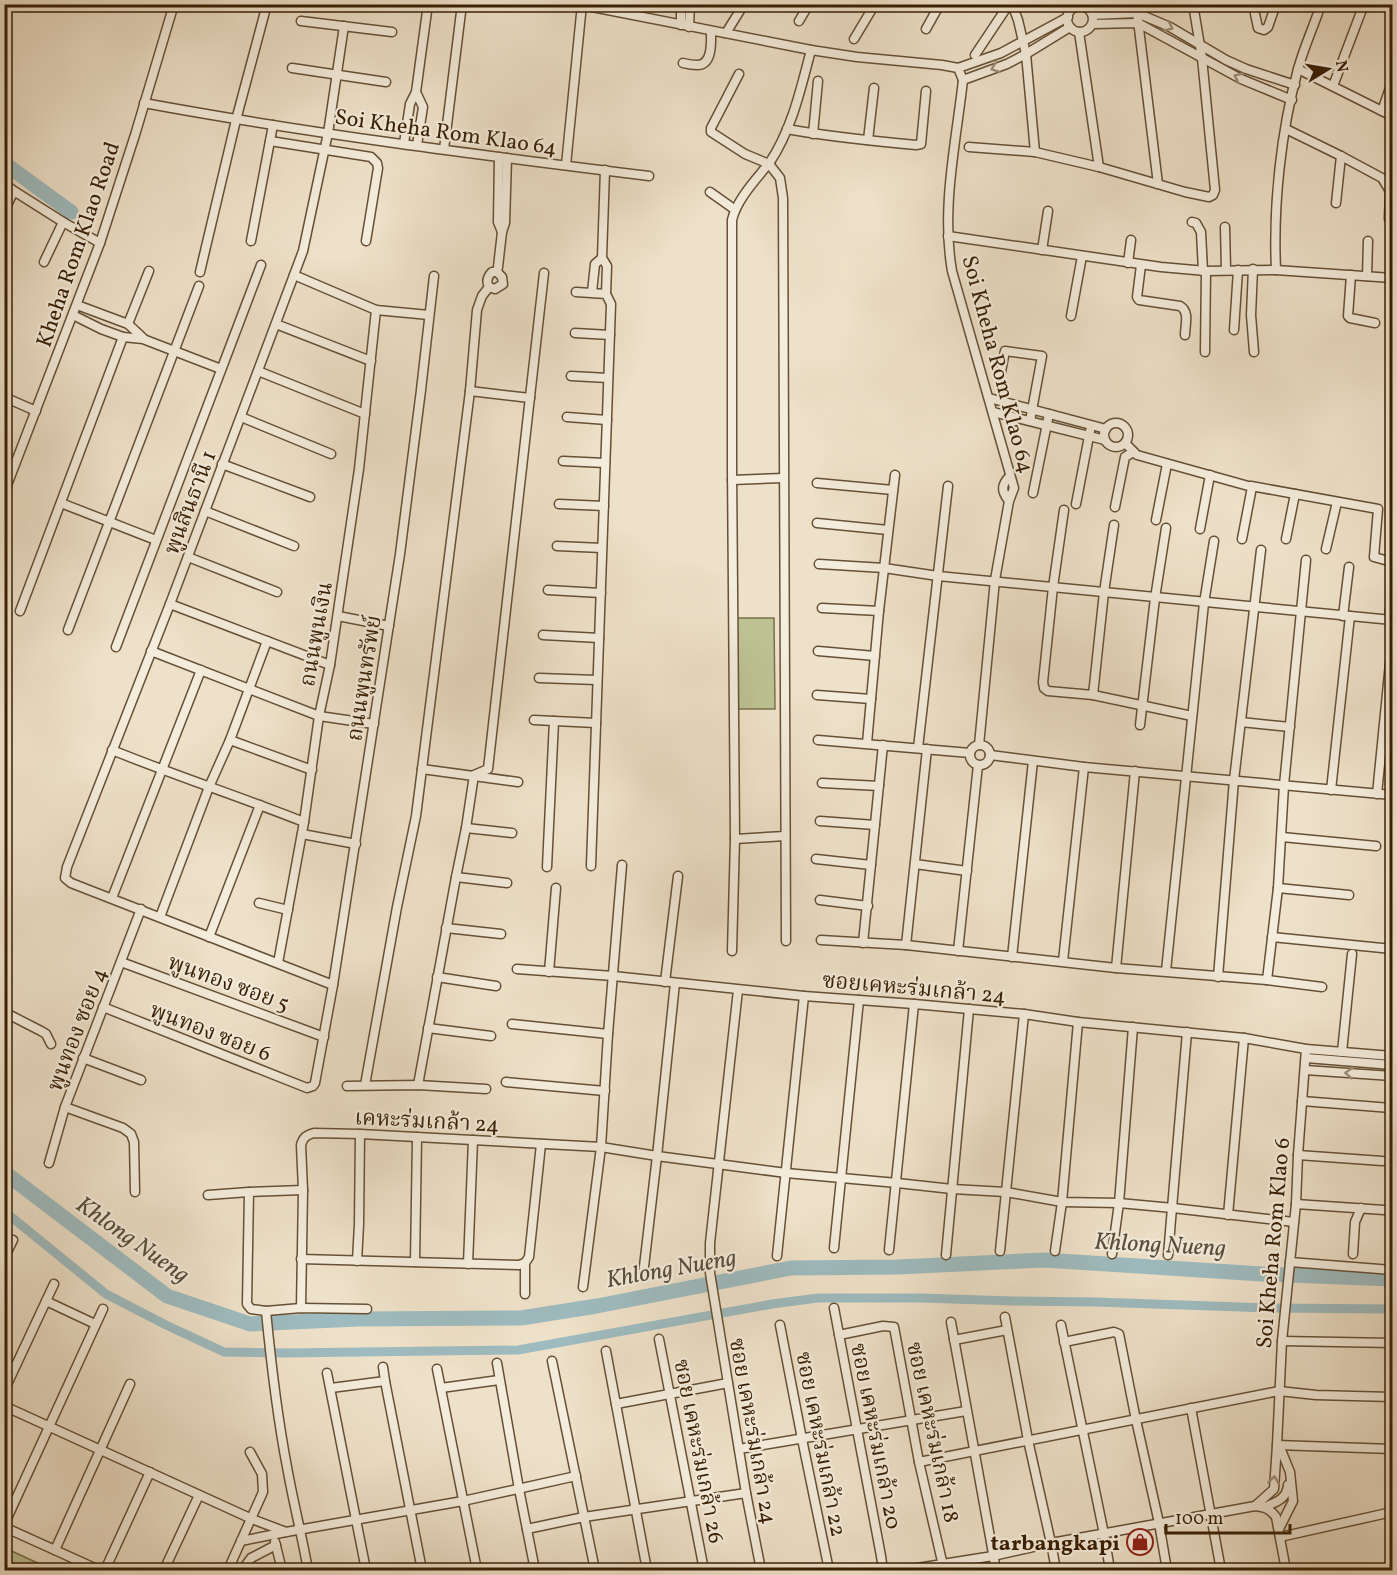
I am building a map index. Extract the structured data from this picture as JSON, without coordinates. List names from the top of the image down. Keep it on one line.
{"streets":{"street":["Soi Kheha Rom Klao 64","Kheha Rom Klao Road","พูนสินธานี 1","ถนนพูนเงิน","ถนนพูนทรัพย์","พูนทอง ซอย 5","ซอยเคหะร่มเกล้า 24","พูนทอง ซอย 4","พูนทอง ซอย 6","เคหะร่มเกล้า 24","Soi Kheha Rom Klao 6","ซอย เคหะร่มเกล้า 24","ซอย เคหะร่มเกล้า 18","ซอย เคหะร่มเกล้า 20","ซอย เคหะร่มเกล้า 22","ซอย เคหะร่มเกล้า 26"]},"crossings":[["Soi Kheha Rom Klao 64","Kheha Rom Klao Road"],["Soi Kheha Rom Klao 64","พูนสินธานี 1"],["ถนนพูนทรัพย์","พูนทอง ซอย 5"],["ถนนพูนทรัพย์","พูนทอง ซอย 6"],["พูนทอง ซอย 5","พูนทอง ซอย 4"],["ซอยเคหะร่มเกล้า 24","Soi Kheha Rom Klao 6"],["ซอยเคหะร่มเกล้า 24","ซอย เคหะร่มเกล้า 24"],["พูนทอง ซอย 4","พูนทอง ซอย 6"],["เคหะร่มเกล้า 24","Soi Kheha Rom Klao 6"],["เคหะร่มเกล้า 24","ซอย เคหะร่มเกล้า 24"],["ซอย เคหะร่มเกล้า 18","ซอย เคหะร่มเกล้า 20"]],"water":["Khlong Nueng"],"places":{"shop":["tarbangkapi"]},"scale_bar":"100 m","north":"right"}
